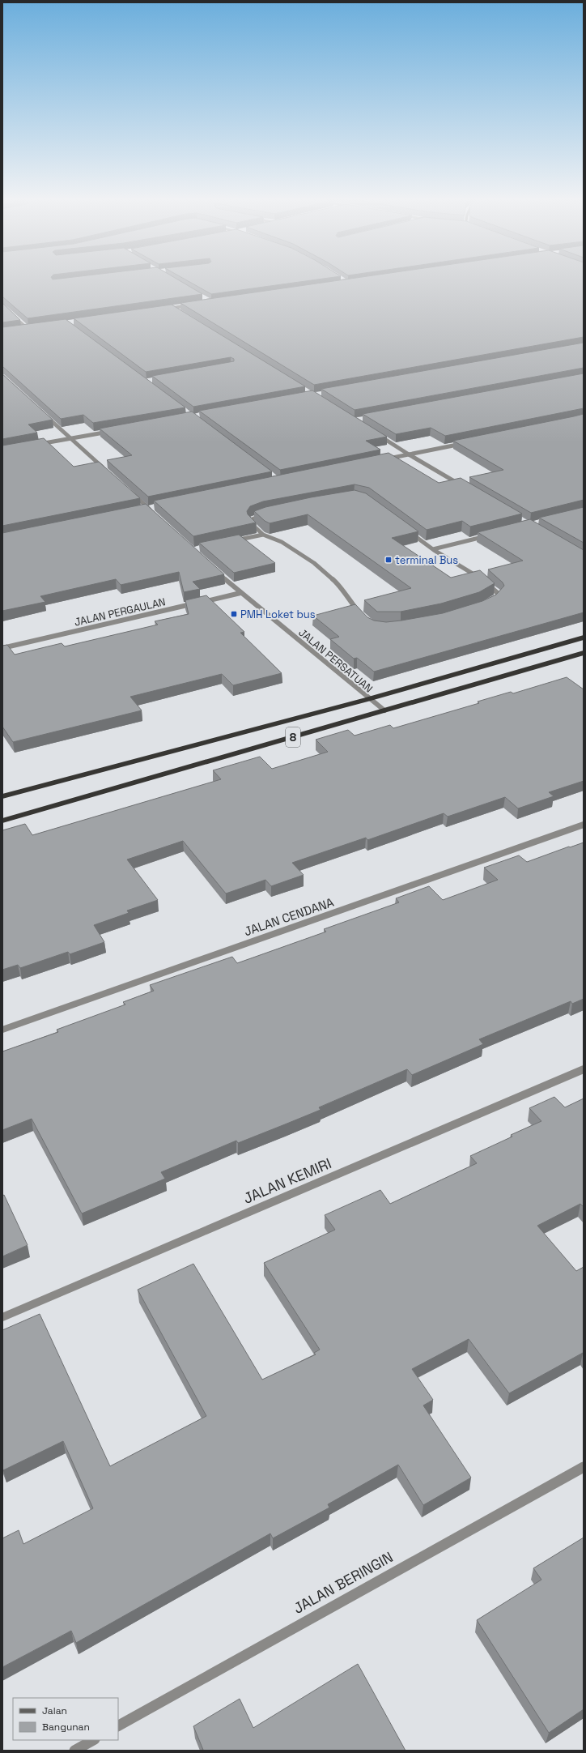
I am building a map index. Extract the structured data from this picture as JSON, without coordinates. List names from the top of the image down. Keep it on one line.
{"streets":{"highway":["8"],"street":["JALAN PERGAULAN","JALAN PERSATUAN","JALAN CENDANA","JALAN KEMIRI","JALAN BERINGIN"]},"crossings":[["JALAN PERGAULAN","JALAN PERSATUAN"],["JALAN PERSATUAN","8"]],"places":{"transit":["terminal Bus","PMH Loket bus"]},"legend":["Jalan","Bangunan"]}
